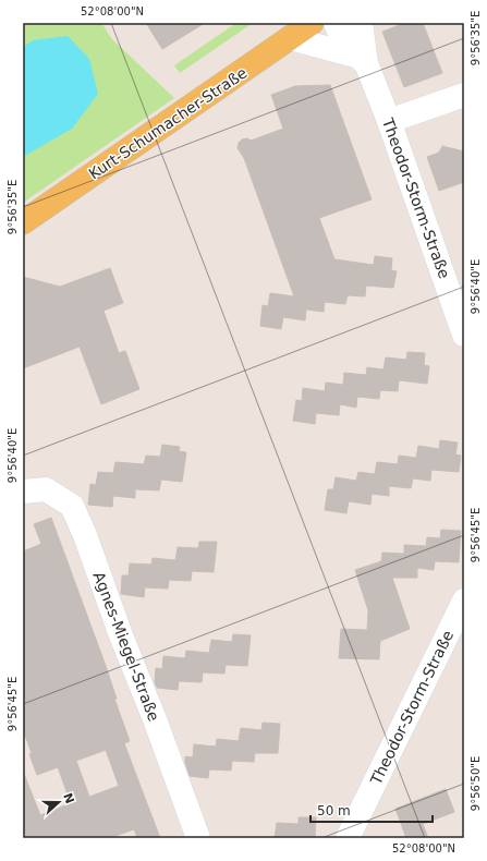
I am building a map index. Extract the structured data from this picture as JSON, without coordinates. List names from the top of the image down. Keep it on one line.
{"streets":{"main road":["Kurt-Schumacher-Straße"],"street":["Theodor-Storm-Straße","Agnes-Miegel-Straße"]},"scale_bar":"50 m","north":"right","coordinates":["52°08'00\"N","9°56'35\"E","9°56'40\"E","9°56'45\"E","9°56'50\"E"]}
